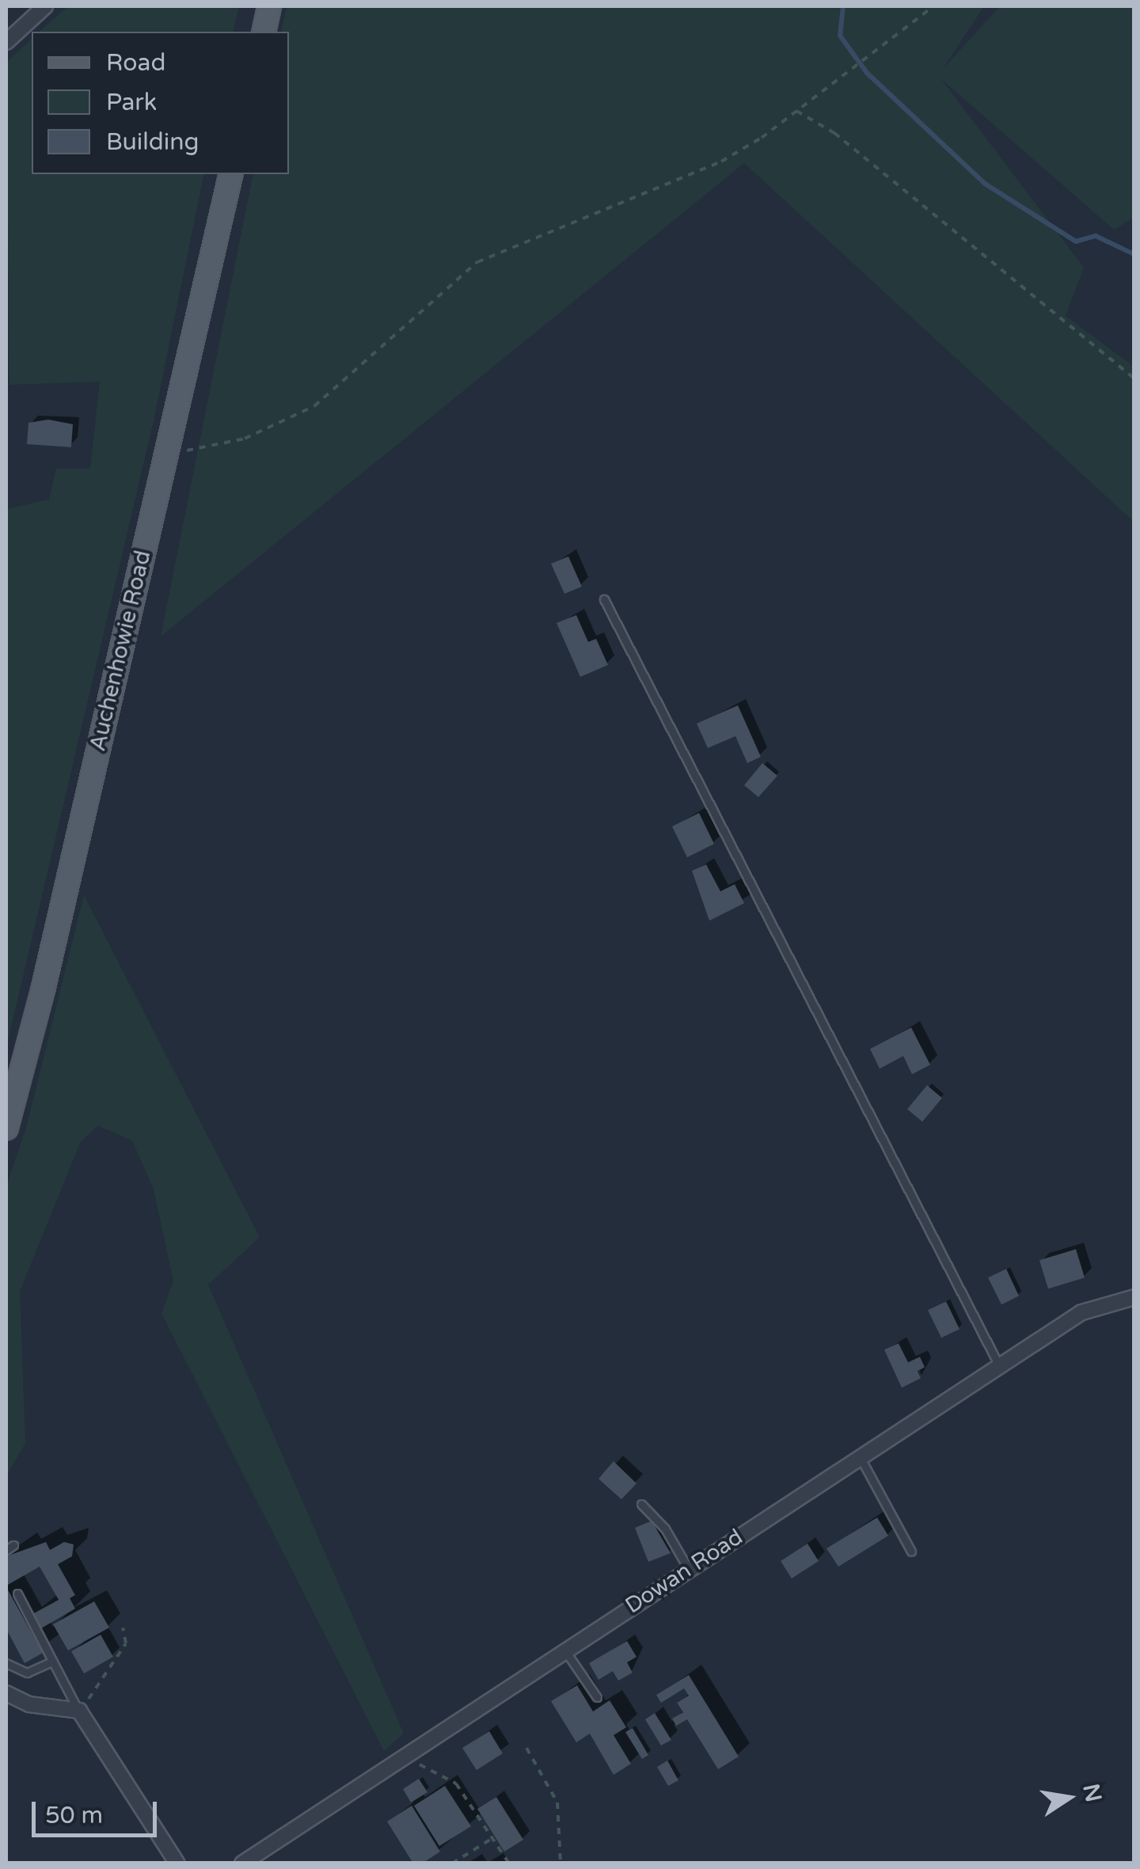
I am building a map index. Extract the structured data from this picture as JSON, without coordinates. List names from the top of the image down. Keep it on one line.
{"streets":{"main road":["Auchenhowie Road"],"street":["Dowan Road"]},"legend":["Road","Park","Building"],"scale_bar":"50 m","north":"right"}
